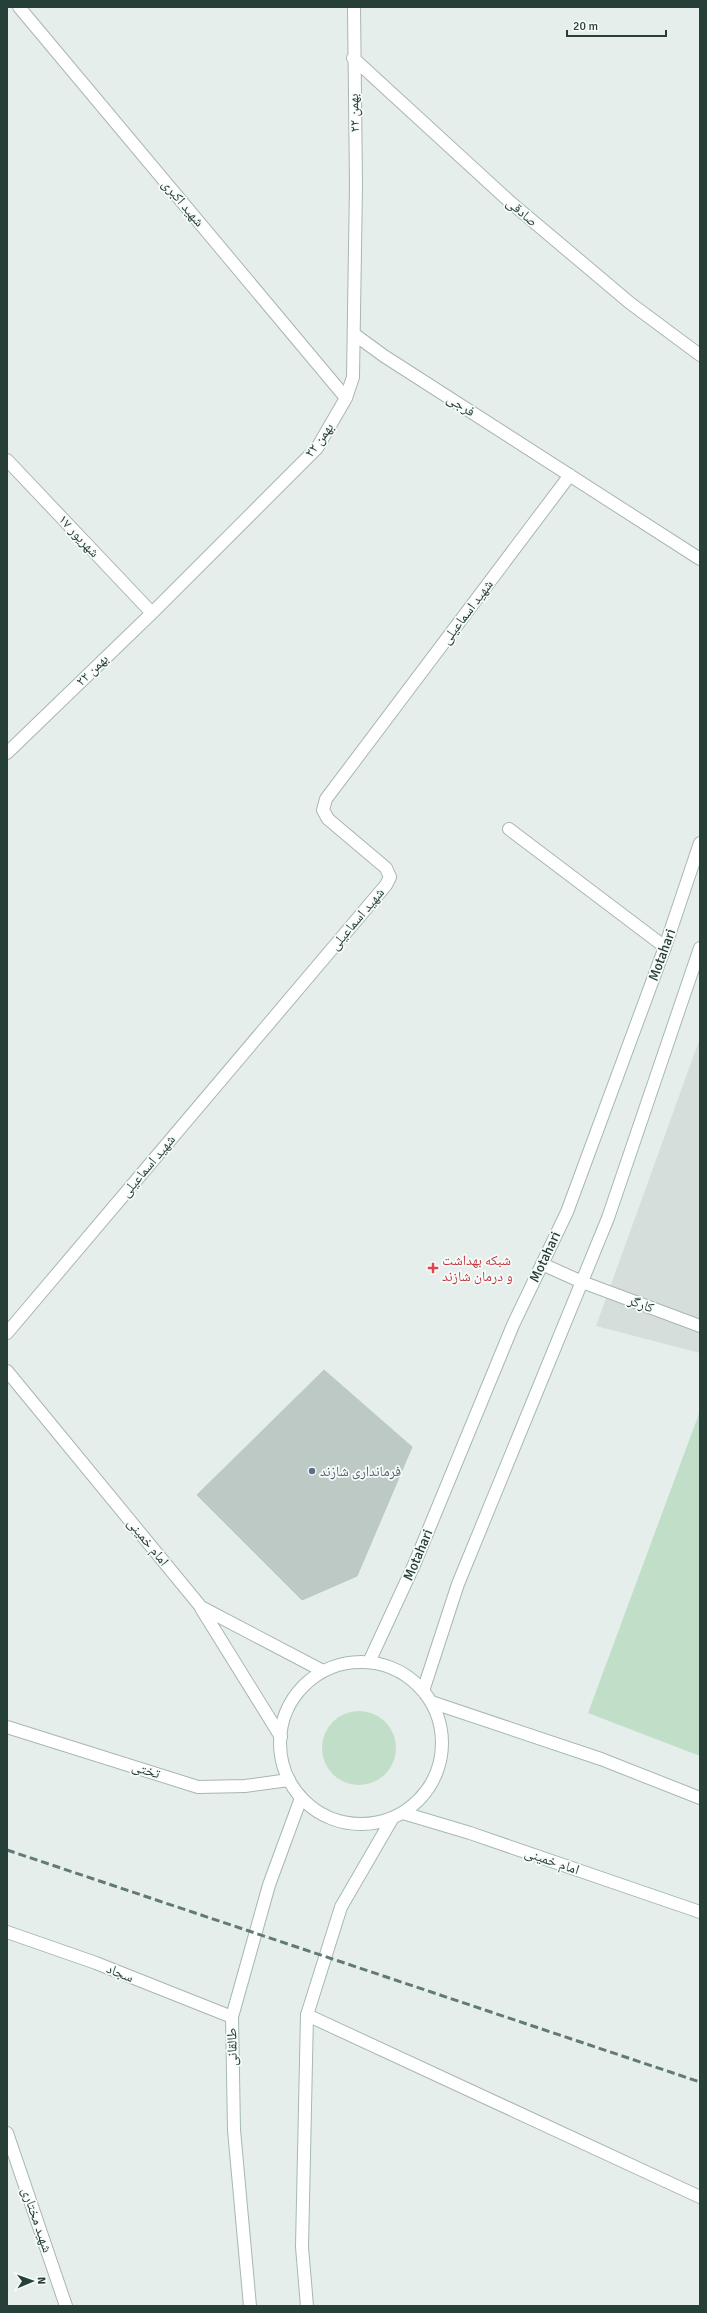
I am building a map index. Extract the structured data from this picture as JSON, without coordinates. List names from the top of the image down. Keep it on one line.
{"streets":{"street":["۲۲ بهمن","شهید اکبری","صادقی","فرجی","۱۷ شهریور","شهید اسماعیلی","Motahari","کارگر","امام خمینی","تختی","سجاد","طالقانی","شهید مختاری"]},"crossings":[["۲۲ بهمن","شهید اکبری"],["۲۲ بهمن","صادقی"],["۲۲ بهمن","فرجی"],["۲۲ بهمن","۱۷ شهریور"],["فرجی","شهید اسماعیلی"],["Motahari","کارگر"],["سجاد","طالقانی"]],"places":{"health":["شبکه بهداشت و درمان شازند"],"other":["فرمانداری شازند"]},"scale_bar":"20 m","north":"right"}
